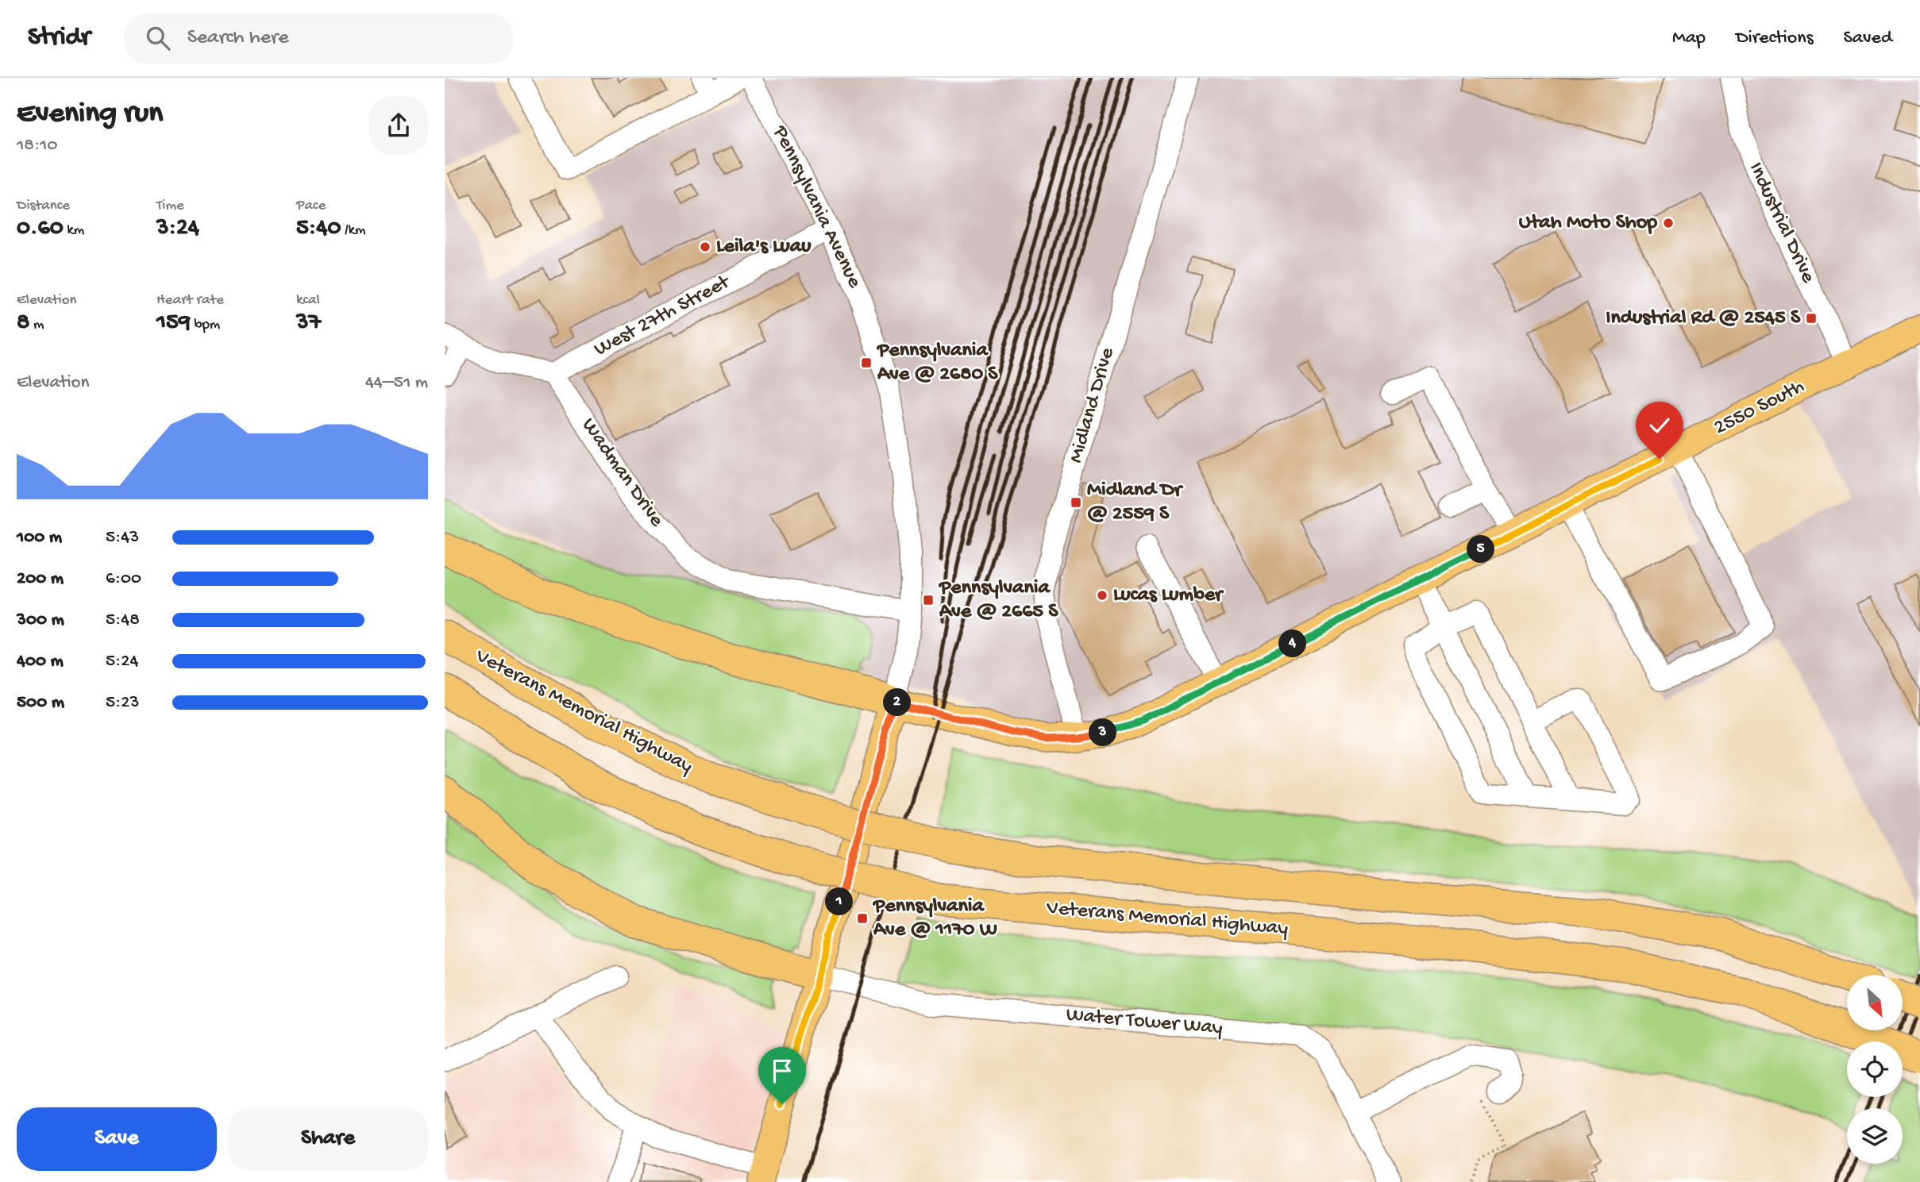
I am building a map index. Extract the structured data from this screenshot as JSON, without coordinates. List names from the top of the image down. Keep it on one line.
{"streets":{"highway":["Veterans Memorial Highway"],"main road":["2550 South"],"street":["Pennsylvania Avenue","Industrial Drive","West 27th Street","Midland Drive","Wadman Drive","Water Tower Way"]},"crossings":[["Pennsylvania Avenue","West 27th Street"],["Pennsylvania Avenue","2550 South"],["Pennsylvania Avenue","Wadman Drive"],["Industrial Drive","2550 South"],["West 27th Street","Wadman Drive"],["Midland Drive","2550 South"]],"places":{"other":["Utah Moto Shop","Leila's Luau","Lucas Lumber"],"transit":["Industrial Rd @ 2545 S","Pennsylvania Ave @ 2680 S","Midland Dr @ 2559 S","Pennsylvania Ave @ 2665 S","Pennsylvania Ave @ 1170 W"]},"north":"bottom right","page":{"header":"Stridr","search":"Search here","nav":["Map","Directions","Saved"],"heading":["Evening run","18:10"],"stats":[["Distance","0.60 km"],["Time","3:24"],["Pace","5:40 /km"],["Elevation","8 m"],["Heart rate","159 bpm"],["kcal","37"]],"chart":["Elevation","44–51 m"],"list":[{"name":"100 m","note":"5:43"},{"name":"200 m","note":"6:00"},{"name":"300 m","note":"5:48"},{"name":"400 m","note":"5:24"},{"name":"500 m","note":"5:23"}],"pins":["5","4","2","3","1"],"buttons":["Save","Share"]}}
